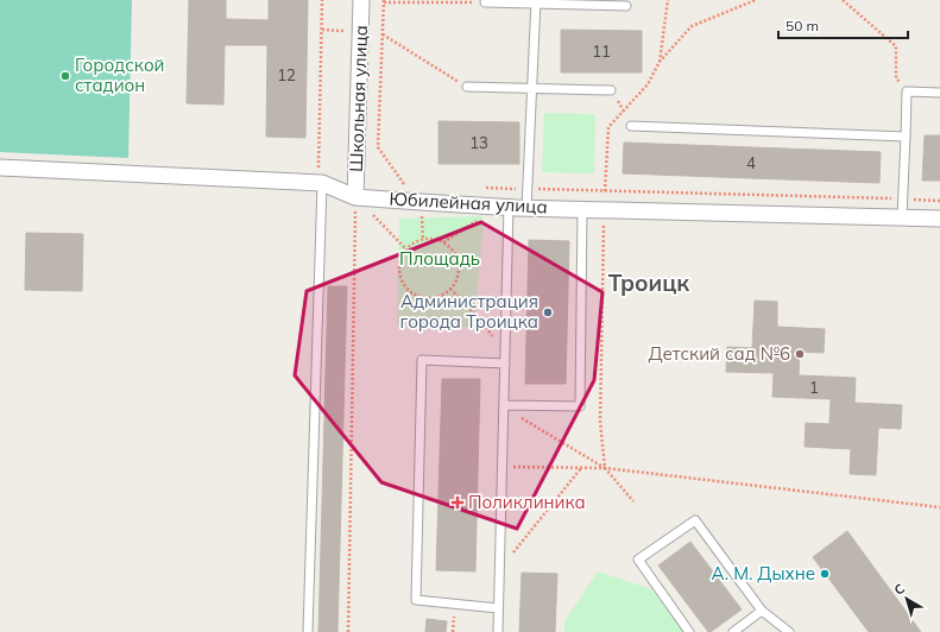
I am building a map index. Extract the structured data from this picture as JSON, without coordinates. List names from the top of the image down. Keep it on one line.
{"streets":{"street":["Школьная улица","Юбилейная улица"]},"crossings":[["Школьная улица","Юбилейная улица"]],"districts":["Троицк"],"parks":["Площадь"],"places":{"other":["Городской стадион","Администрация города Троицка","Детский сад №6","А. М. Дыхне"],"health":["Поликлиника"]},"house_numbers":["11","12","13","4","1"],"scale_bar":"50 m","north":"top left"}
